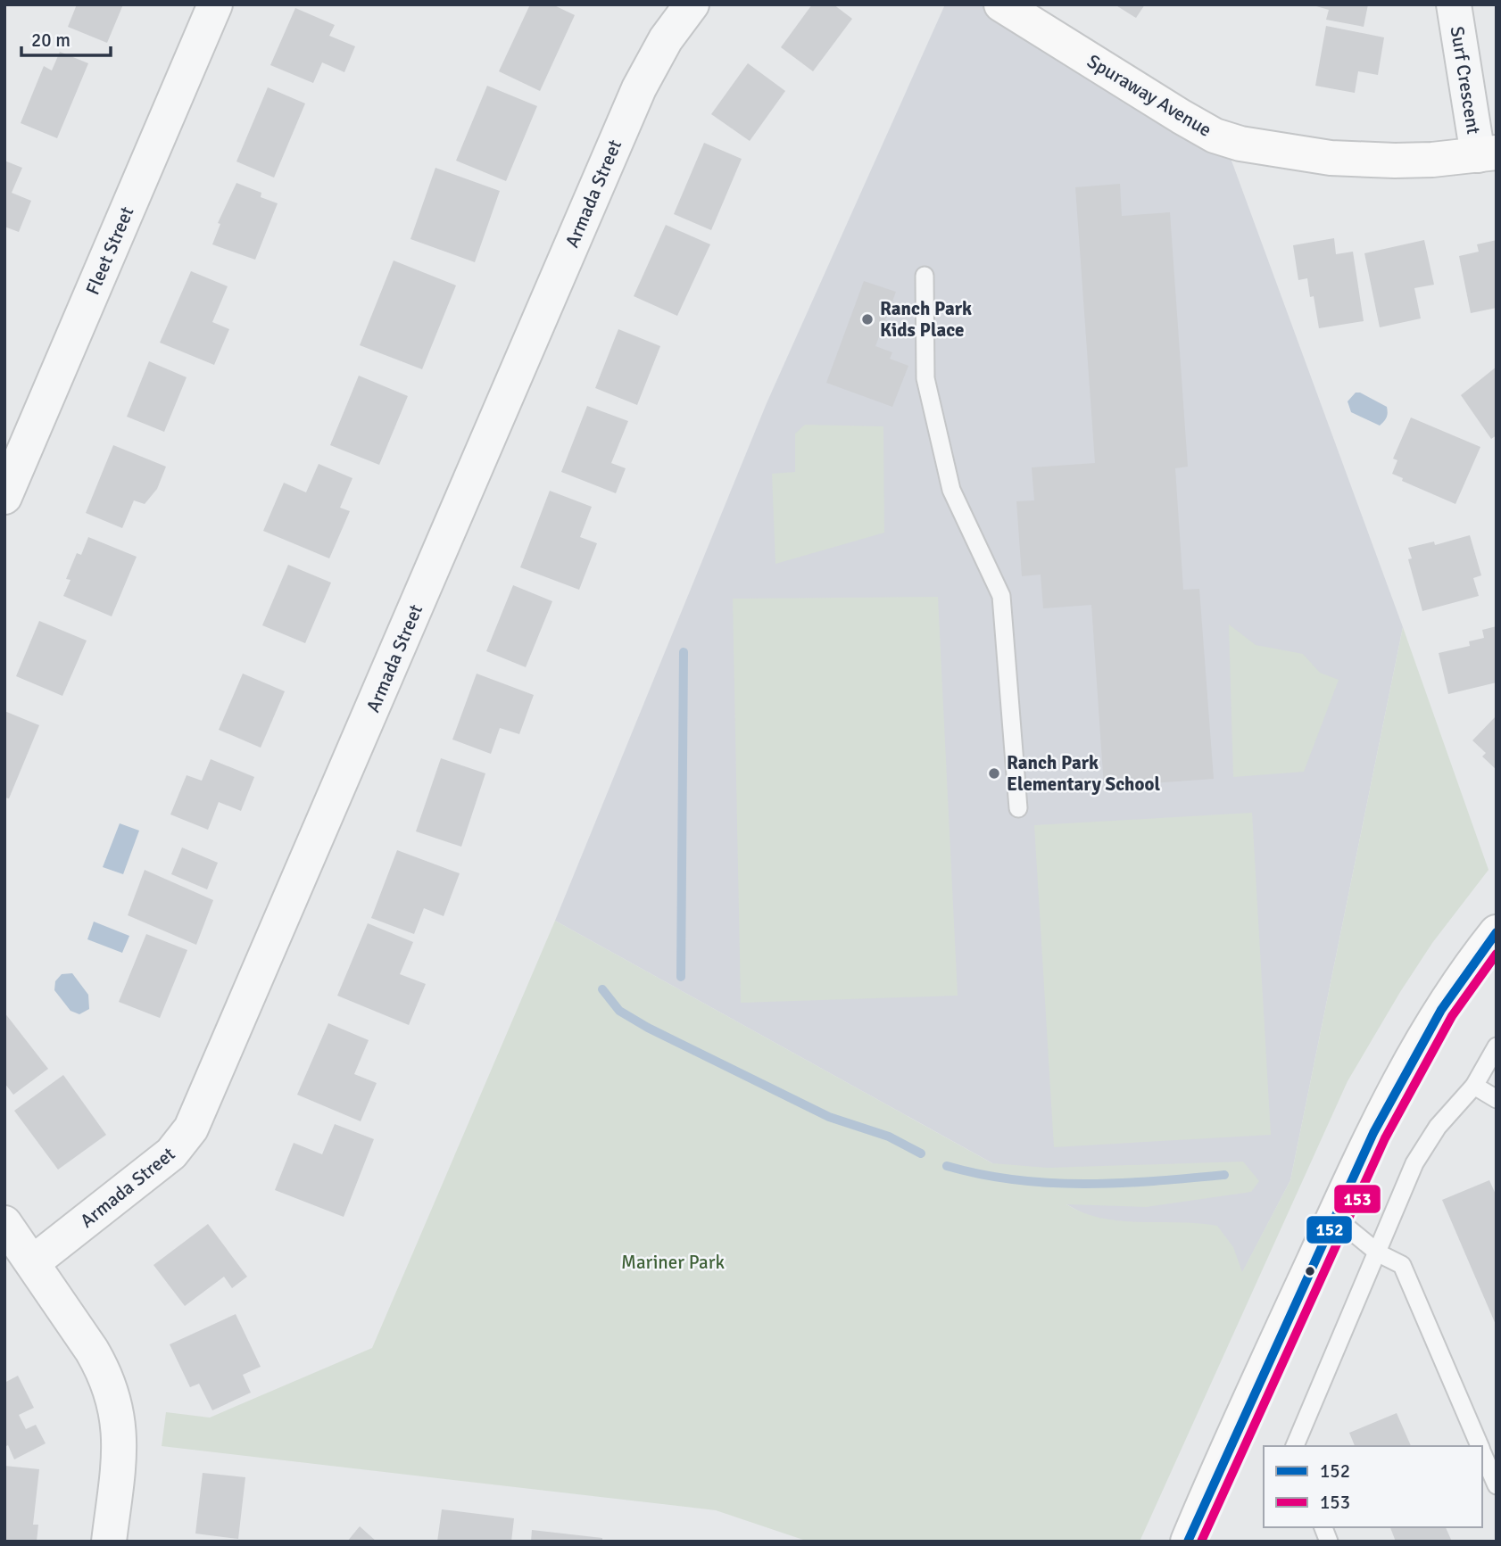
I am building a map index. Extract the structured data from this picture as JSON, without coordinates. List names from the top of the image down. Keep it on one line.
{"streets":{"main road":["Spuraway Avenue"],"street":["Surf Crescent","Armada Street","Fleet Street"]},"crossings":[["Surf Crescent","Spuraway Avenue"]],"parks":["Mariner Park"],"places":["Ranch Park Kids Place","Ranch Park Elementary School"],"lines":["transit line 152","transit line 153"],"legend":["152","153"],"scale_bar":"20 m"}
